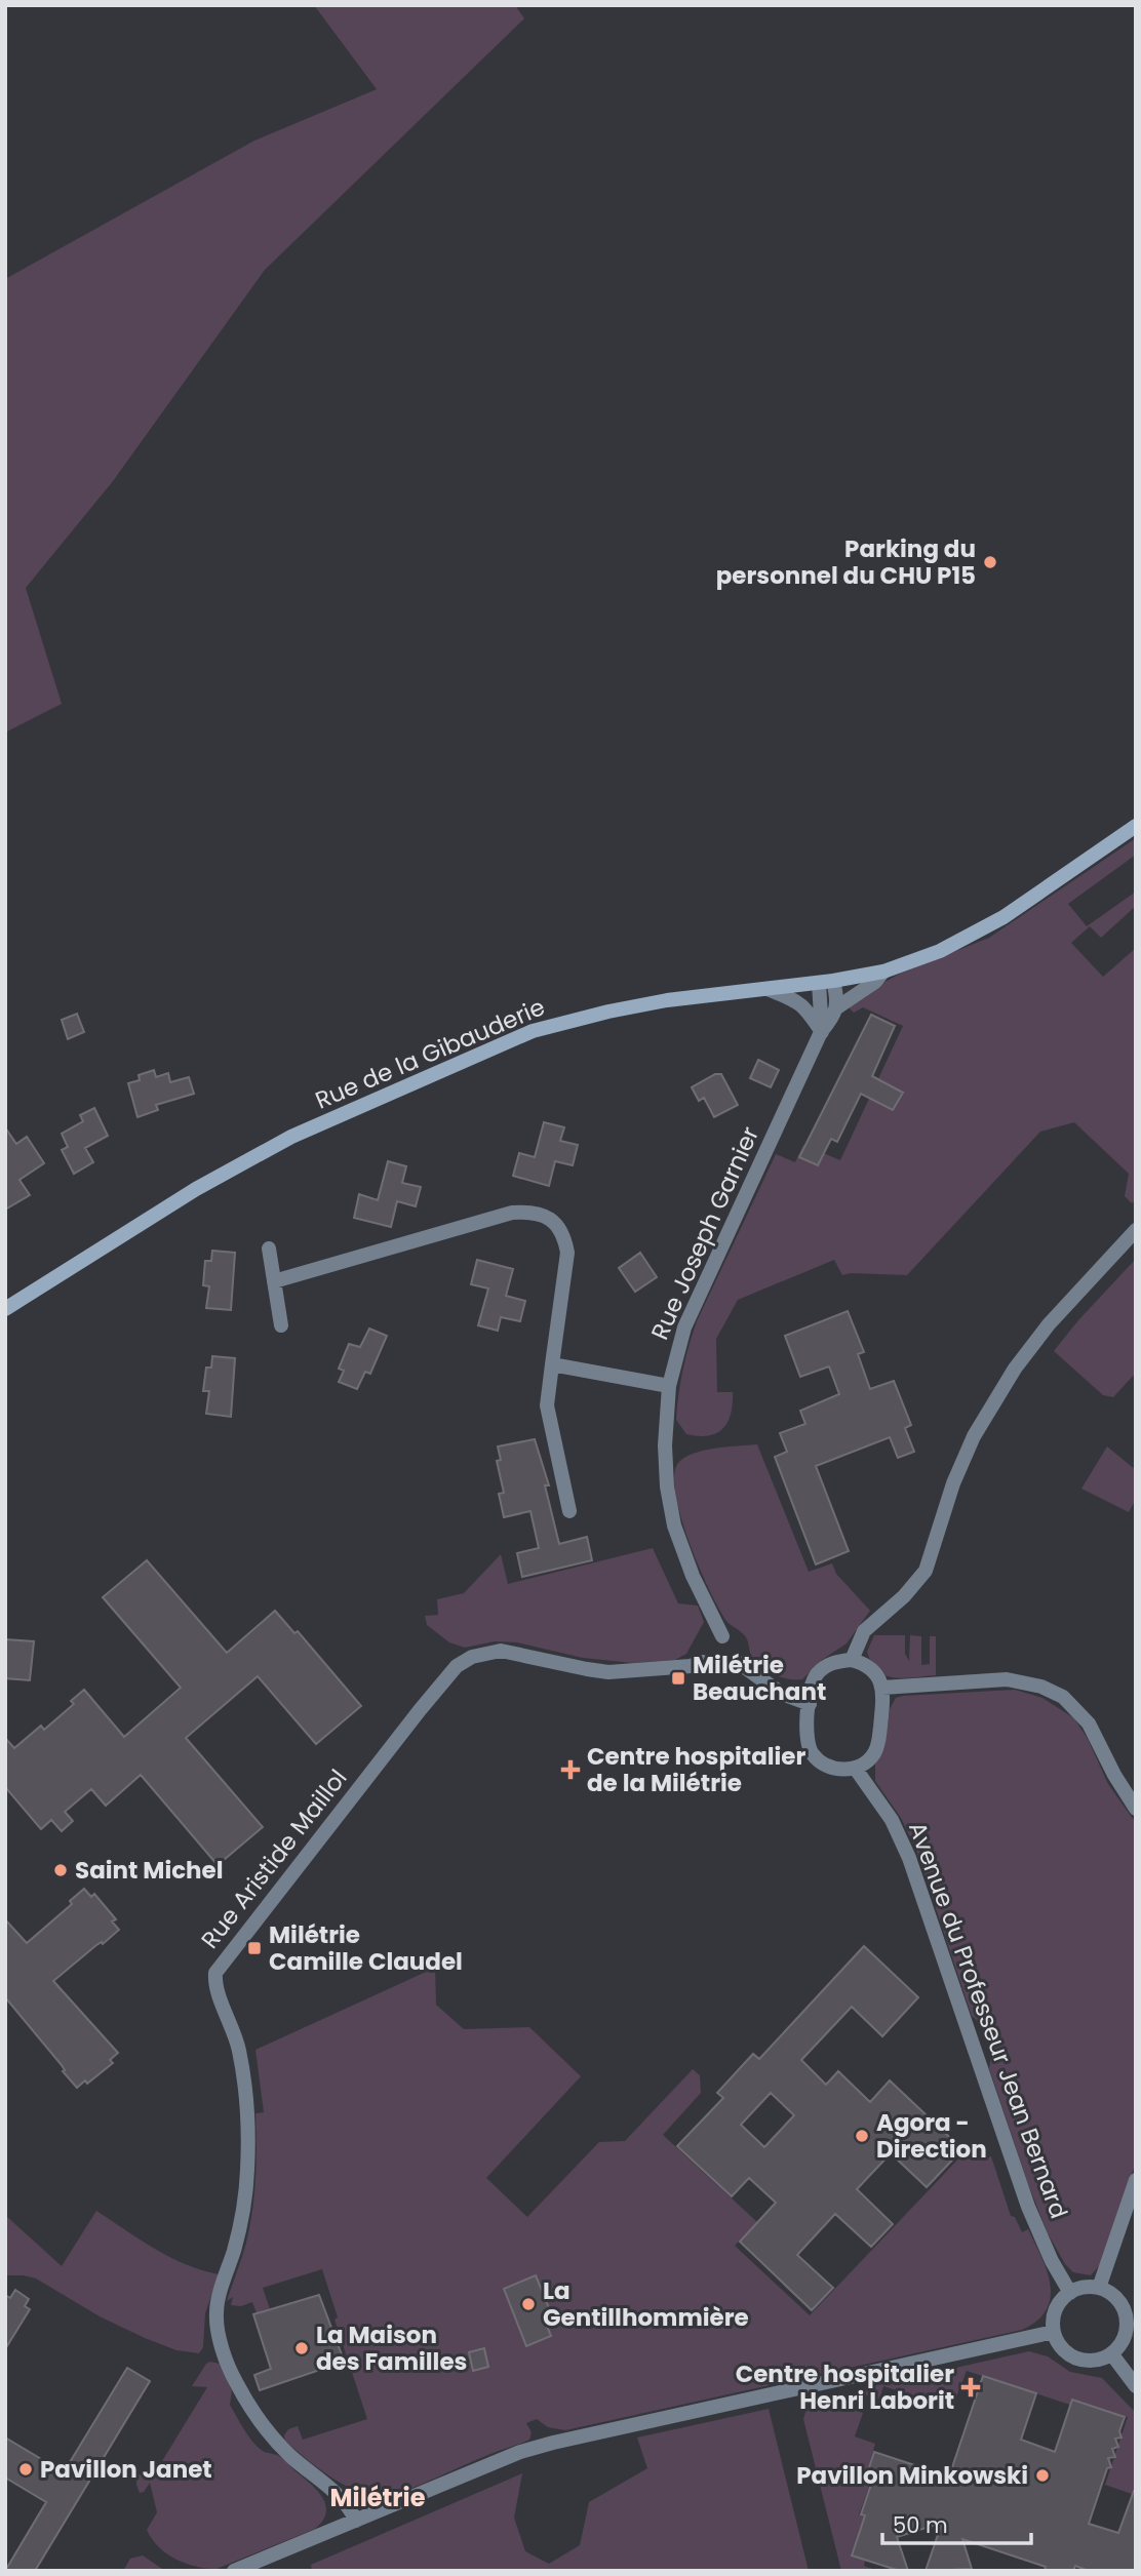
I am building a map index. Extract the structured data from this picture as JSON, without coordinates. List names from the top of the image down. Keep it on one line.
{"streets":{"street":["Rue de la Gibauderie","Rue Joseph Garnier","Rue Aristide Maillol","Avenue du Professeur Jean Bernard"]},"districts":["Milétrie"],"places":{"other":["Parking du personnel du CHU P15","Saint Michel","Agora - Direction","La Gentillhommière","La Maison des Familles","Pavillon Janet","Pavillon Minkowski"],"transit":["Milétrie Beauchant","Milétrie Camille Claudel"],"health":["Centre hospitalier de la Milétrie","Centre hospitalier Henri Laborit"]},"scale_bar":"50 m"}
